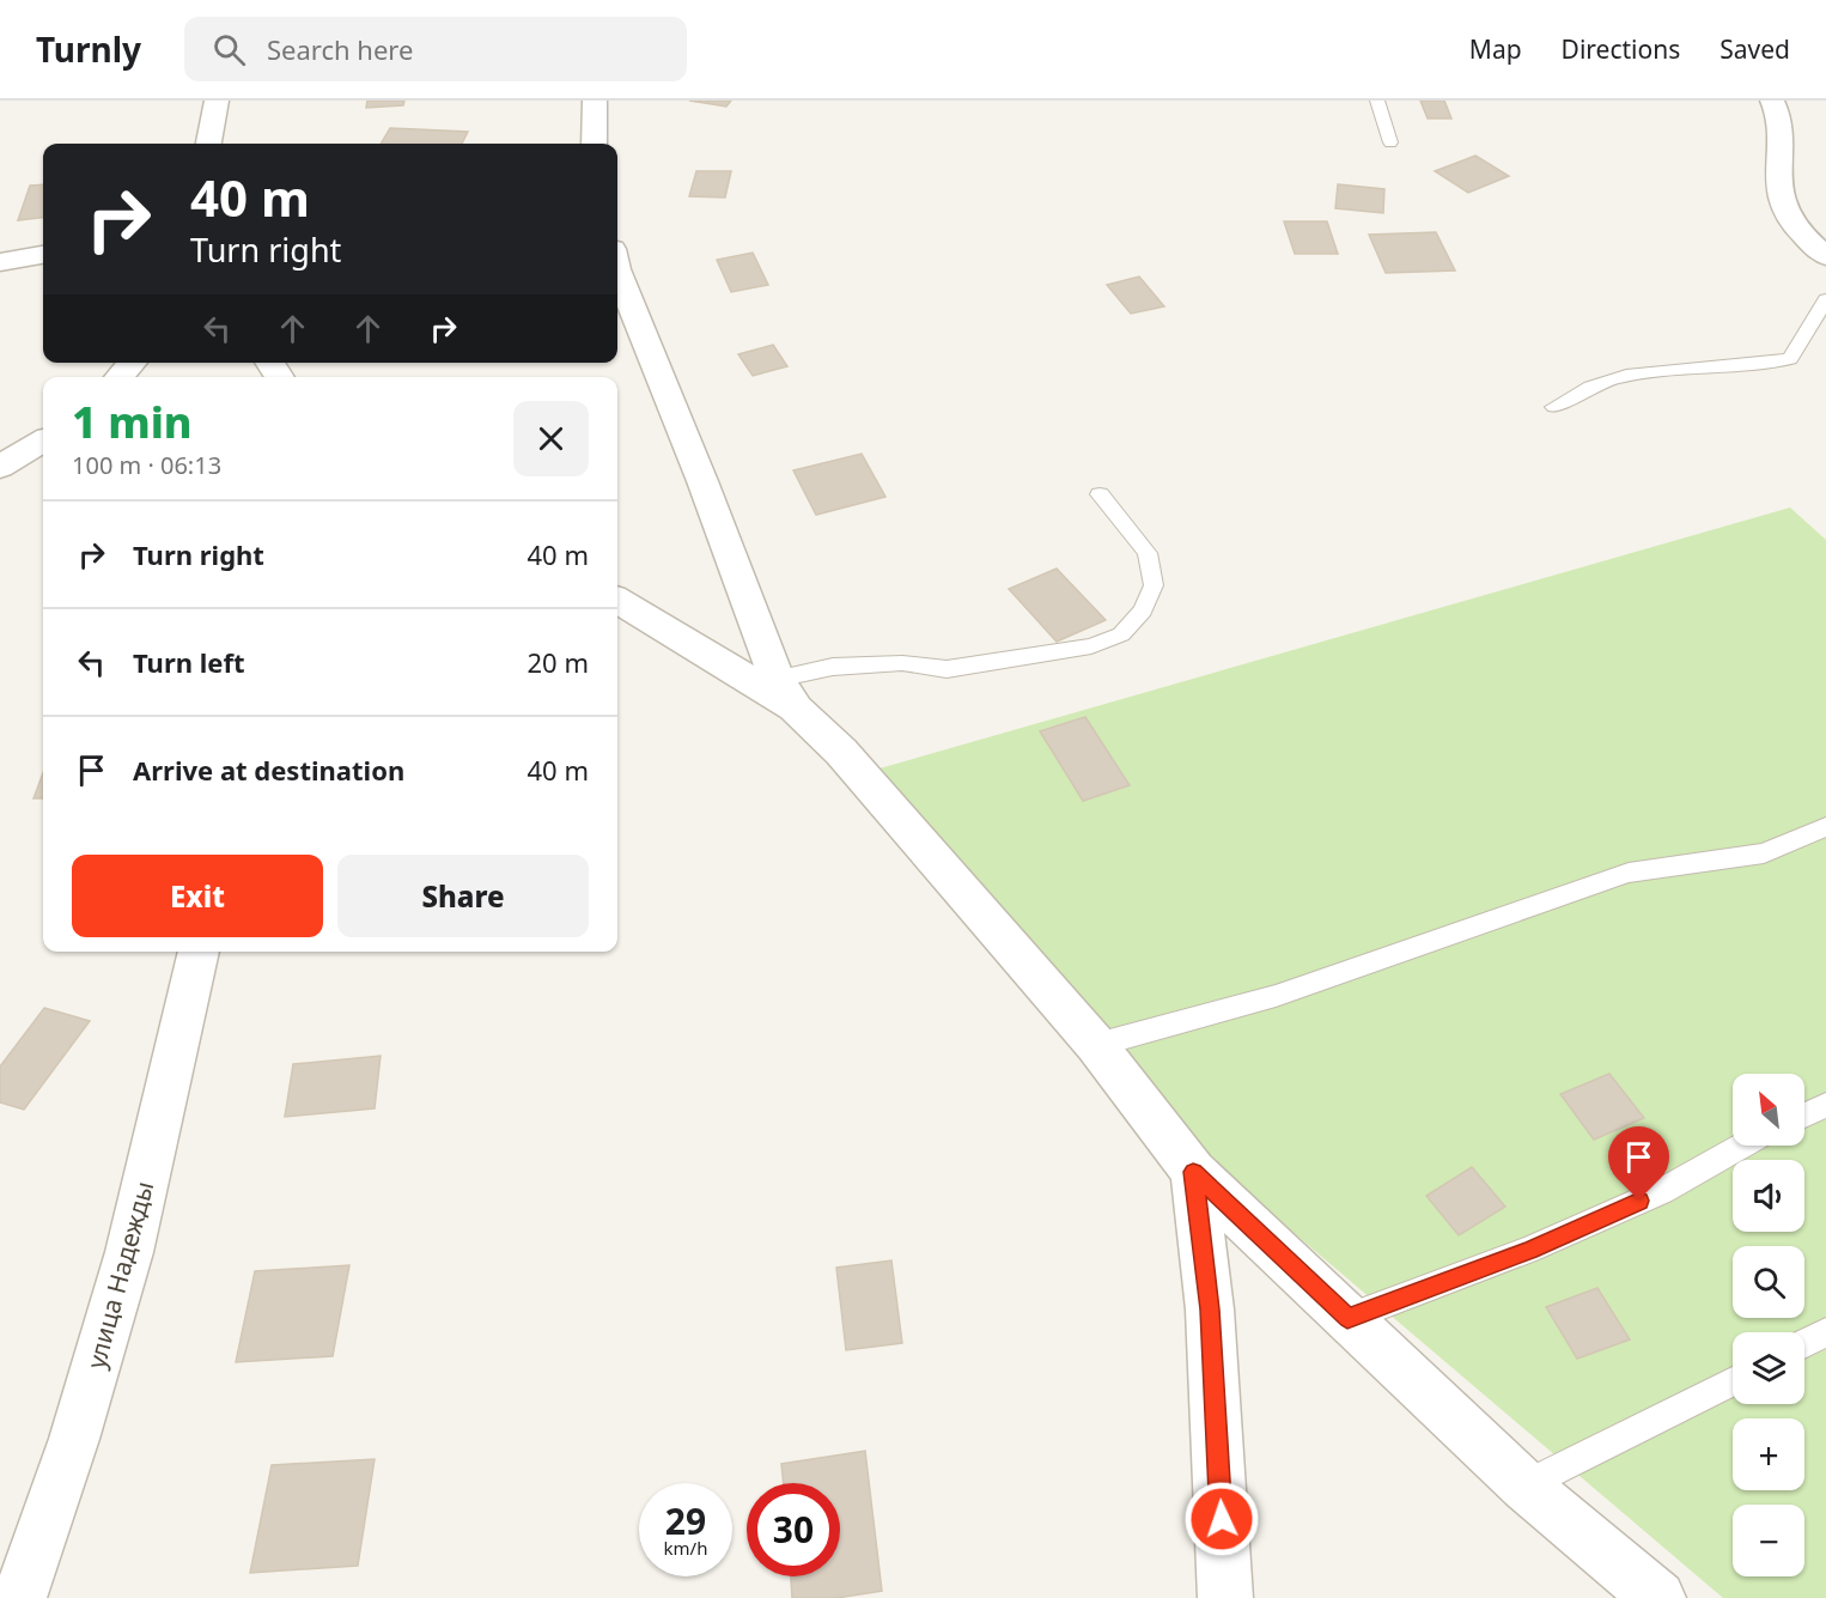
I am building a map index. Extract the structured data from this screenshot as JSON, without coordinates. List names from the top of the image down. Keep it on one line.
{"streets":{"street":["улица Надежды"]},"north":"top left","page":{"header":"Turnly","search":"Search here","nav":["Map","Directions","Saved"],"turn":["40 m","Turn right"],"heading":["1 min","100 m · 06:13"],"list":[{"name":"Turn right","value":"40 m"},{"name":"Turn left","value":"20 m"},{"name":"Arrive at destination","value":"40 m"}],"buttons":["Exit","Share"],"map_buttons":["+","−"],"speed":"29 km/h","limit":"30"}}
